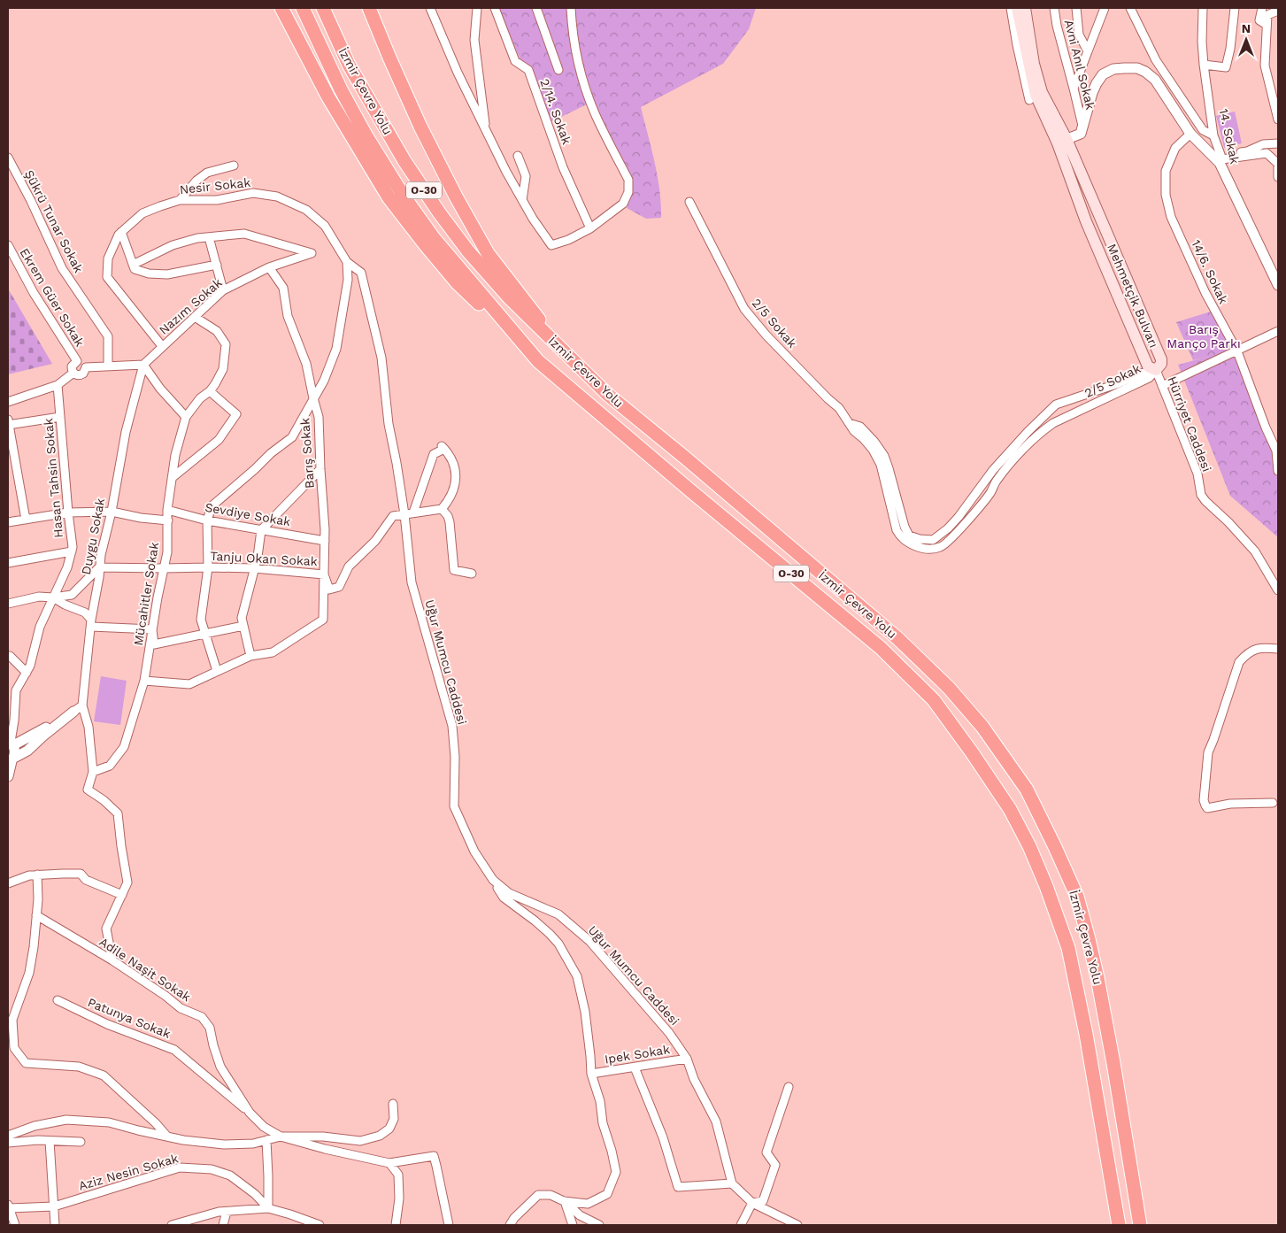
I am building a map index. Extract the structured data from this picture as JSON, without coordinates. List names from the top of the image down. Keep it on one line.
{"streets":{"highway":["İzmir Çevre Yolu","O-30"],"main road":["Mehmetçik Bulvarı"],"street":["Avni Anıl Sokak","2/14. Sokak","14. Sokak","Nesir Sokak","Şükrü Tunar Sokak","14/6. Sokak","Ekrem Güer Sokak","Nazım Sokak","2/5 Sokak","Hürriyet Caddesi","Barış Sokak","Hasan Tahsin Sokak","Sevdiye Sokak","Duygu Sokak","Tanju Okan Sokak","Mücahitler Sokak","Uğur Mumcu Caddesi","Adile Naşit Sokak","Patunya Sokak","Ipek Sokak","Aziz Nesin Sokak"]},"crossings":[["Nesir Sokak","Nazım Sokak"],["Nesir Sokak","Uğur Mumcu Caddesi"],["Mehmetçik Bulvarı","2/5 Sokak"],["Mehmetçik Bulvarı","Hürriyet Caddesi"],["Nazım Sokak","Barış Sokak"],["Nazım Sokak","Duygu Sokak"],["2/5 Sokak","Hürriyet Caddesi"],["Barış Sokak","Sevdiye Sokak"],["Barış Sokak","Tanju Okan Sokak"],["Sevdiye Sokak","Mücahitler Sokak"],["Duygu Sokak","Tanju Okan Sokak"],["Tanju Okan Sokak","Mücahitler Sokak"],["Tanju Okan Sokak","Uğur Mumcu Caddesi"],["Uğur Mumcu Caddesi","Ipek Sokak"],["Adile Naşit Sokak","Patunya Sokak"]],"parks":["Barış Manço Parkı"],"north":"top"}
